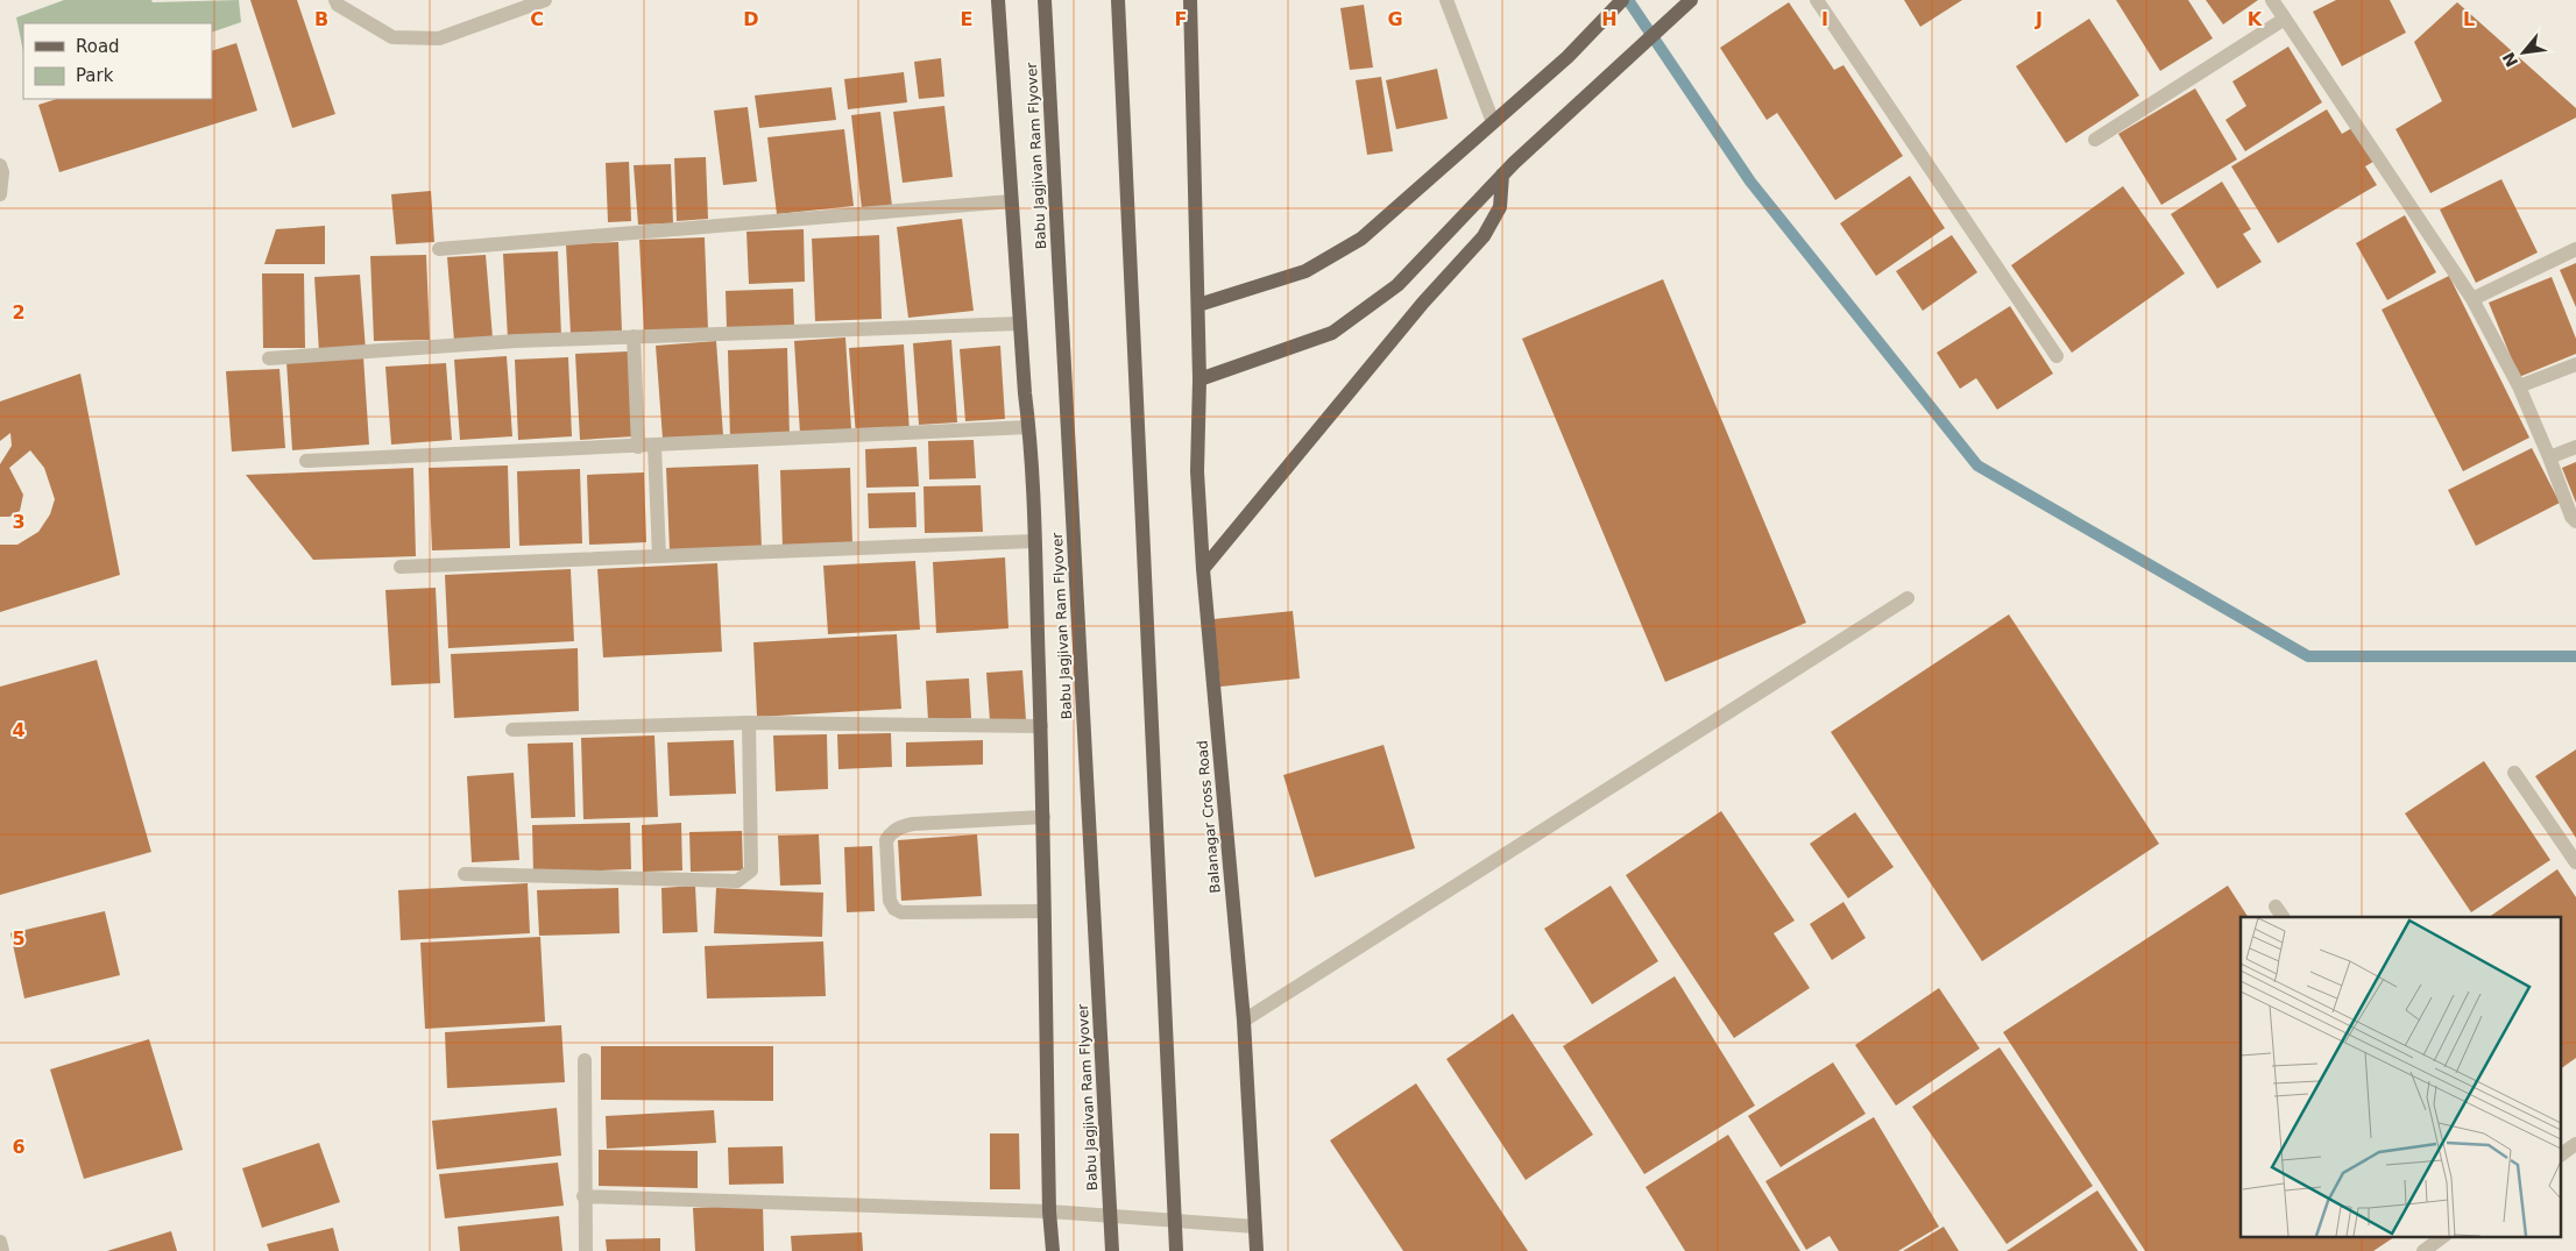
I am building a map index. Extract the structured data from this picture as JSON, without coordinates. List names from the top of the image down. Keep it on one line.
{"streets":{"main road":["Babu Jagjivan Ram Flyover","Balanagar Cross Road"]},"legend":["Road","Park"],"north":"bottom left","grid":{"columns":["B","C","D","E","F","G","H","I","J","K","L"],"rows":["2","3","4","5","6"]}}
